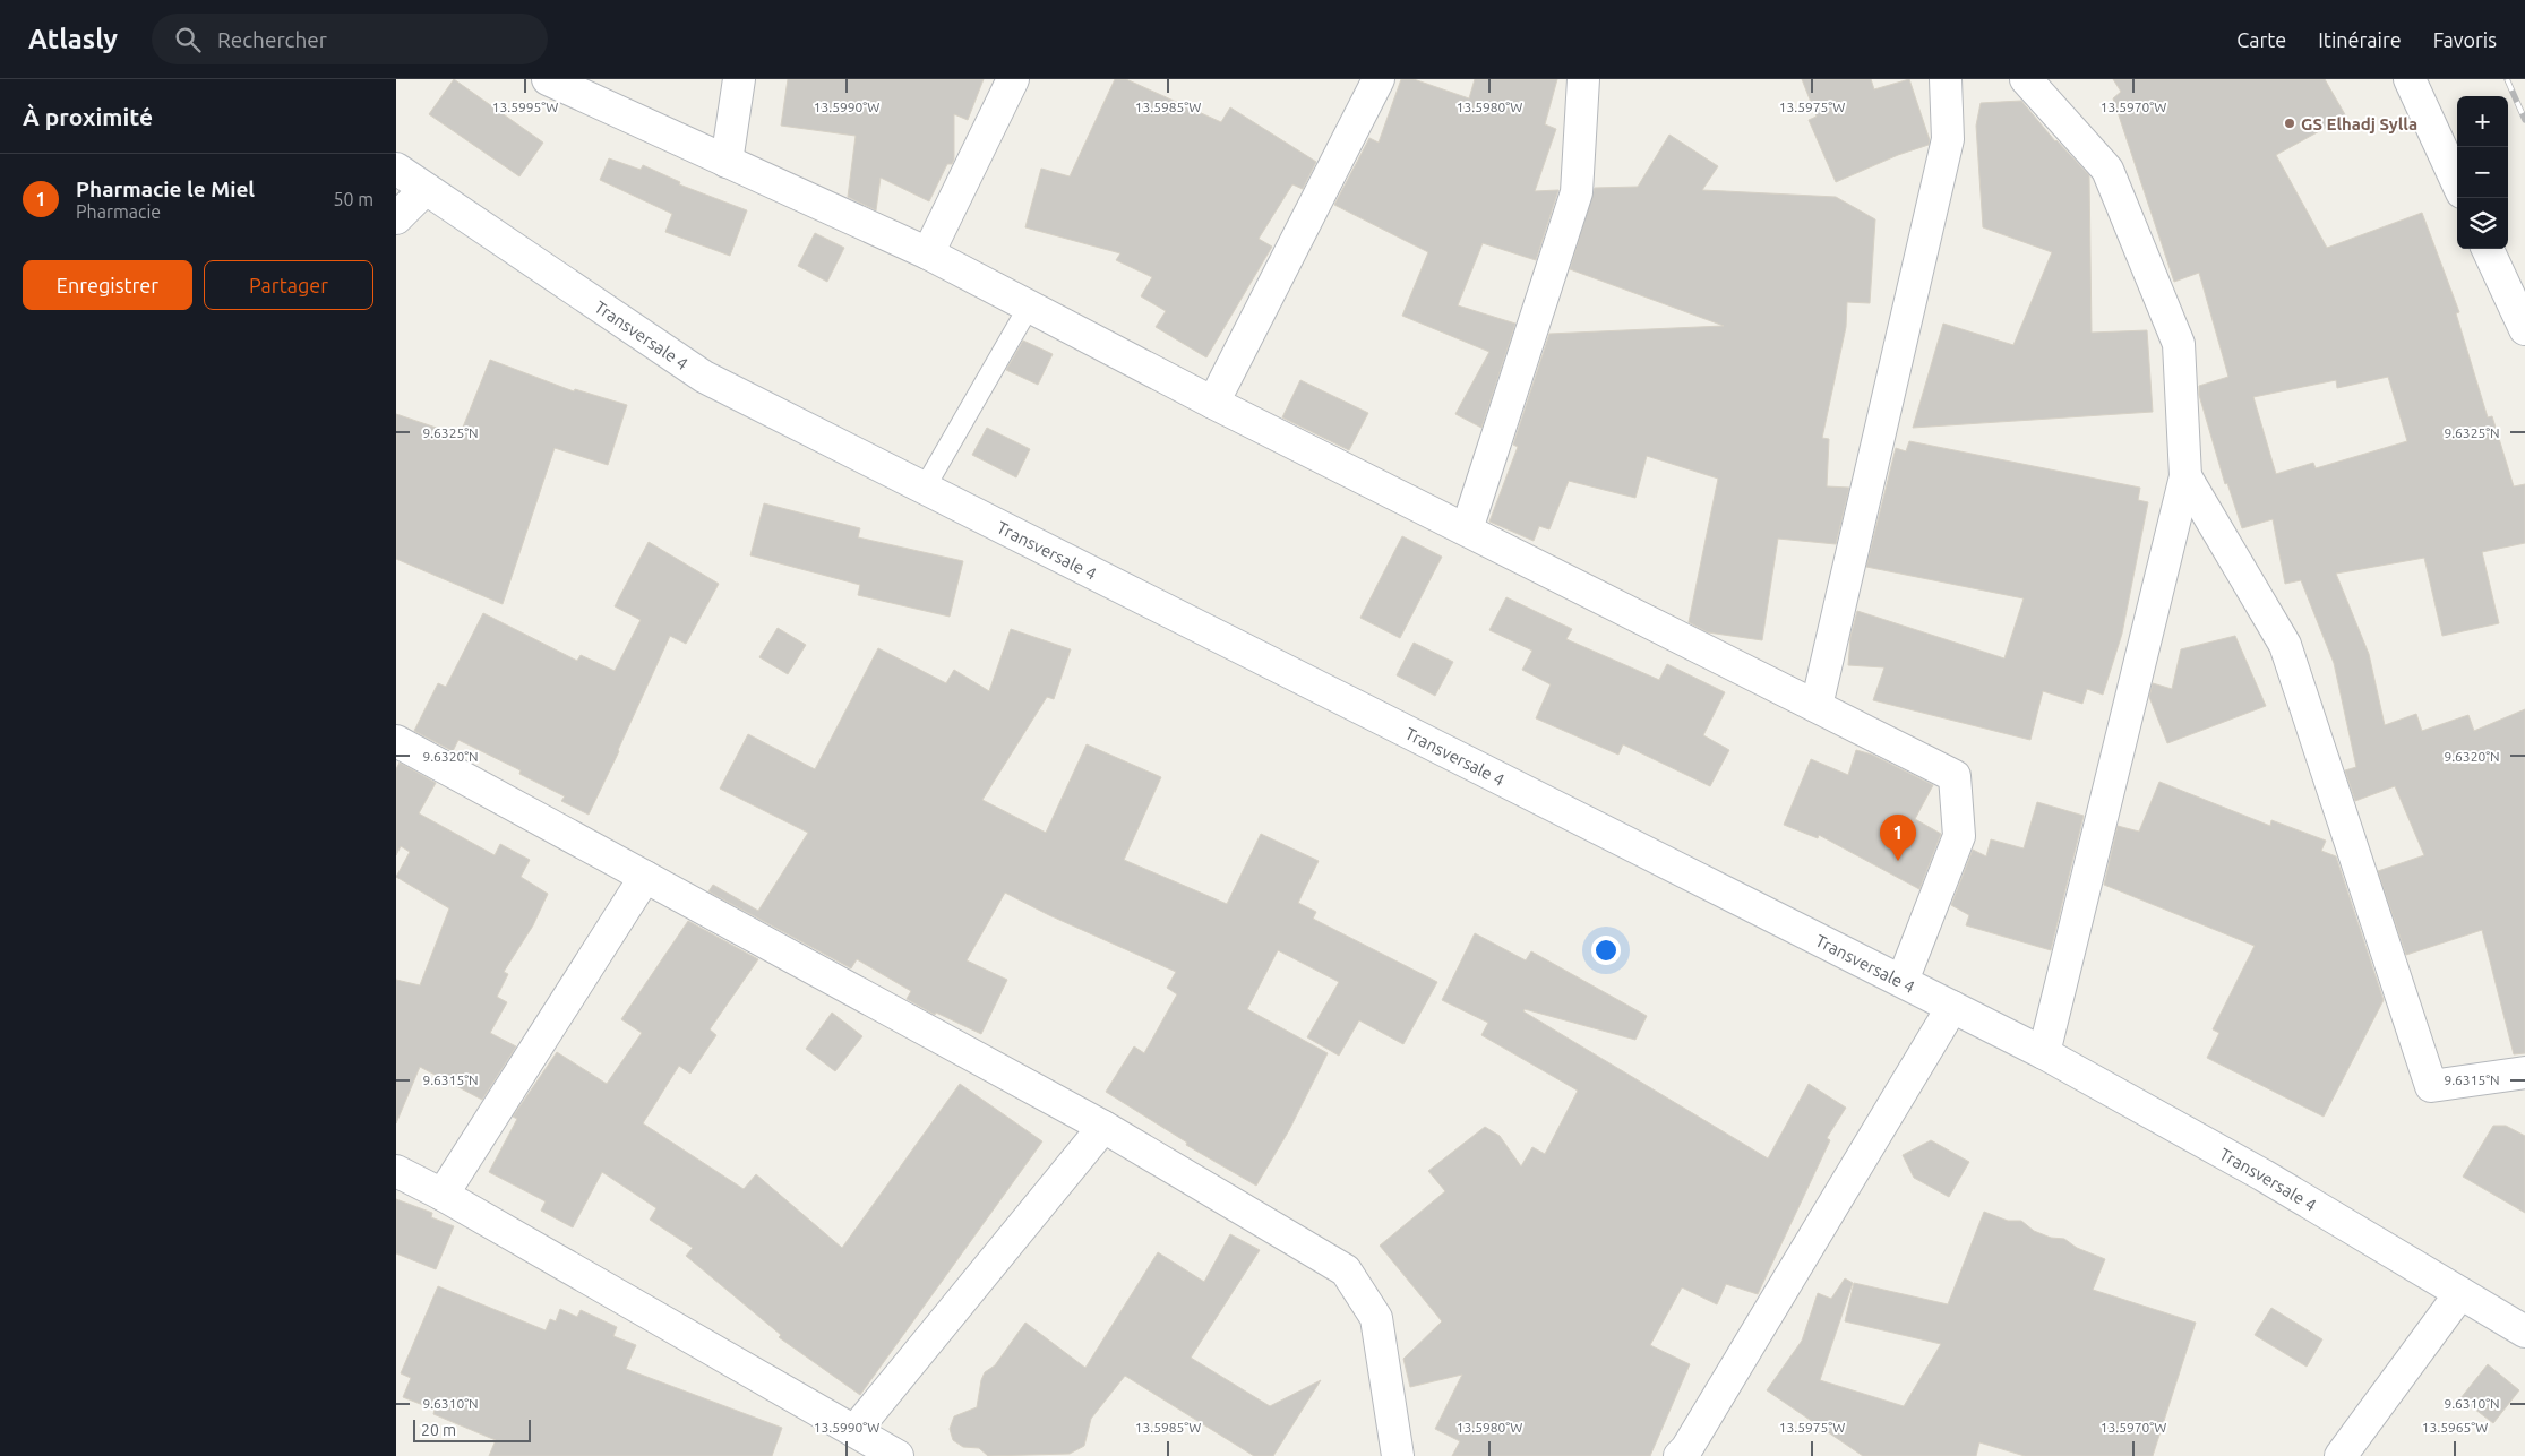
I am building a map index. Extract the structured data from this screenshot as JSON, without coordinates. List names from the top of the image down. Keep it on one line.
{"streets":{"street":["Transversale 4"]},"places":["GS Elhadj Sylla"],"scale_bar":"20 m","page":{"header":"Atlasly","search":"Rechercher","nav":["Carte","Itinéraire","Favoris"],"heading":"À proximité","map_buttons":["+","−"],"list":[{"mark":"1","name":"Pharmacie le Miel","note":"Pharmacie","value":"50 m"}],"buttons":["Enregistrer","Partager"],"pins":"1","scale":"20 m"},"coordinates":["13.5995°W","13.5990°W","13.5985°W","13.5980°W","13.5975°W","13.5970°W","9.6325°N","9.6320°N","9.6315°N","9.6310°N","13.5965°W"]}
